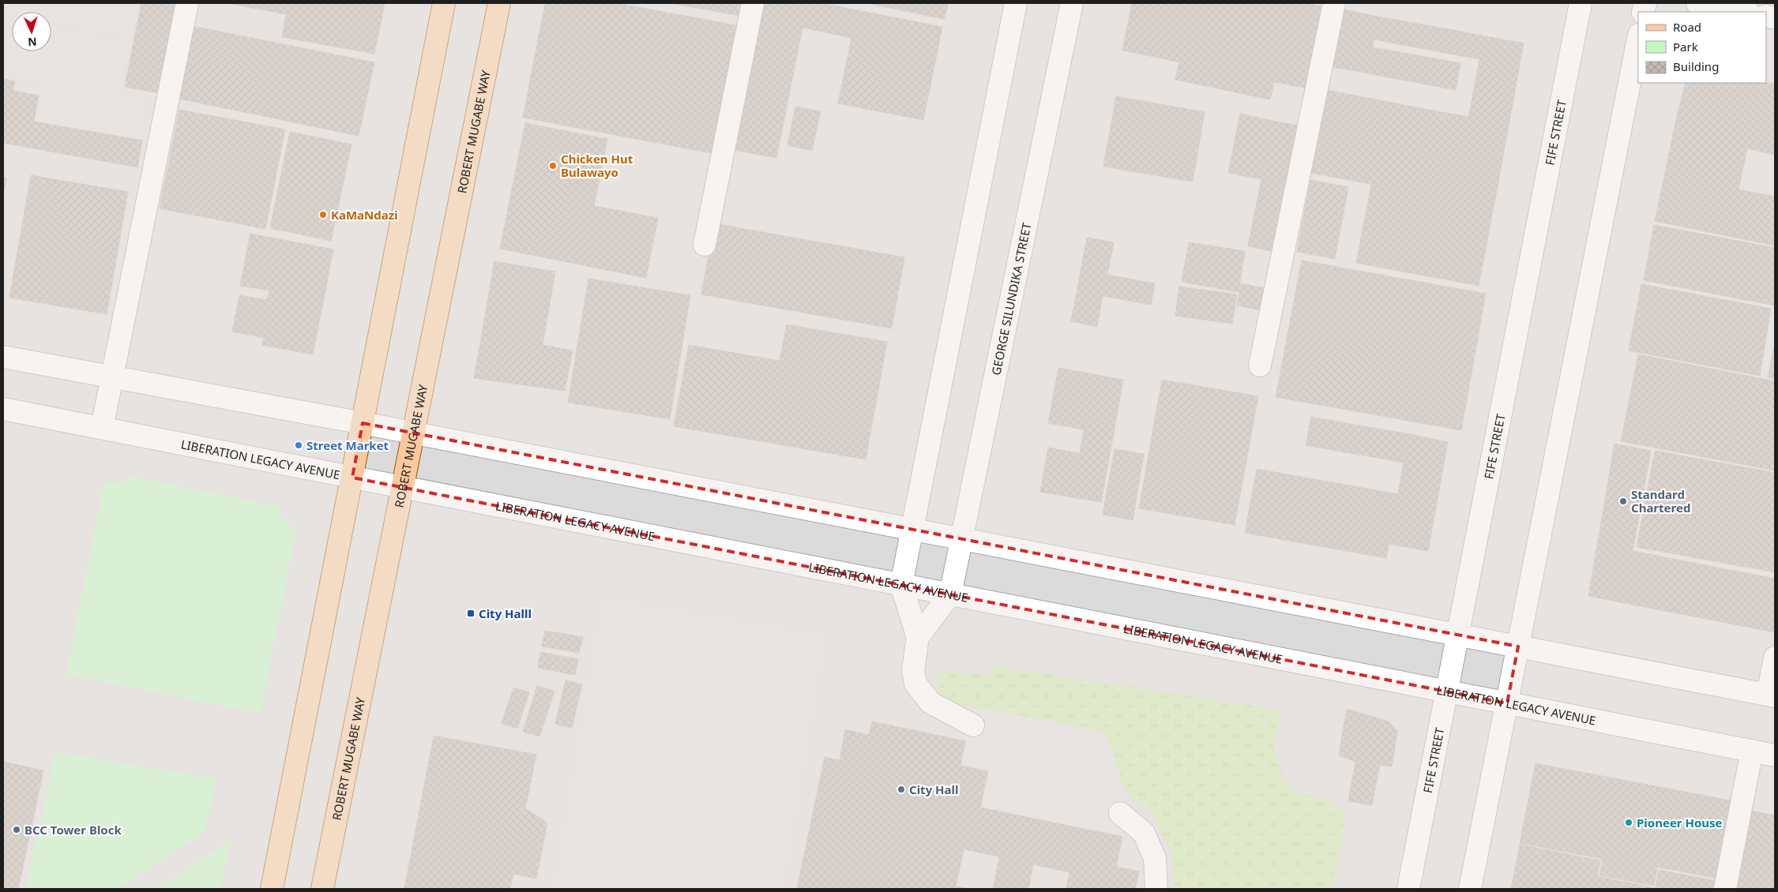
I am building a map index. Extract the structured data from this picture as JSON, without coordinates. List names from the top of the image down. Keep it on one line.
{"streets":{"main road":["ROBERT MUGABE WAY"],"street":["FIFE STREET","GEORGE SILUNDIKA STREET","LIBERATION LEGACY AVENUE"]},"crossings":[["FIFE STREET","LIBERATION LEGACY AVENUE"],["ROBERT MUGABE WAY","LIBERATION LEGACY AVENUE"],["GEORGE SILUNDIKA STREET","LIBERATION LEGACY AVENUE"]],"places":{"other":["Chicken Hut Bulawayo","KaMaNdazi","Street Market","Standard Chartered","City Hall","Pioneer House","BCC Tower Block"],"transit":["City Halll"]},"legend":["Road","Park","Building"],"north":"bottom"}
